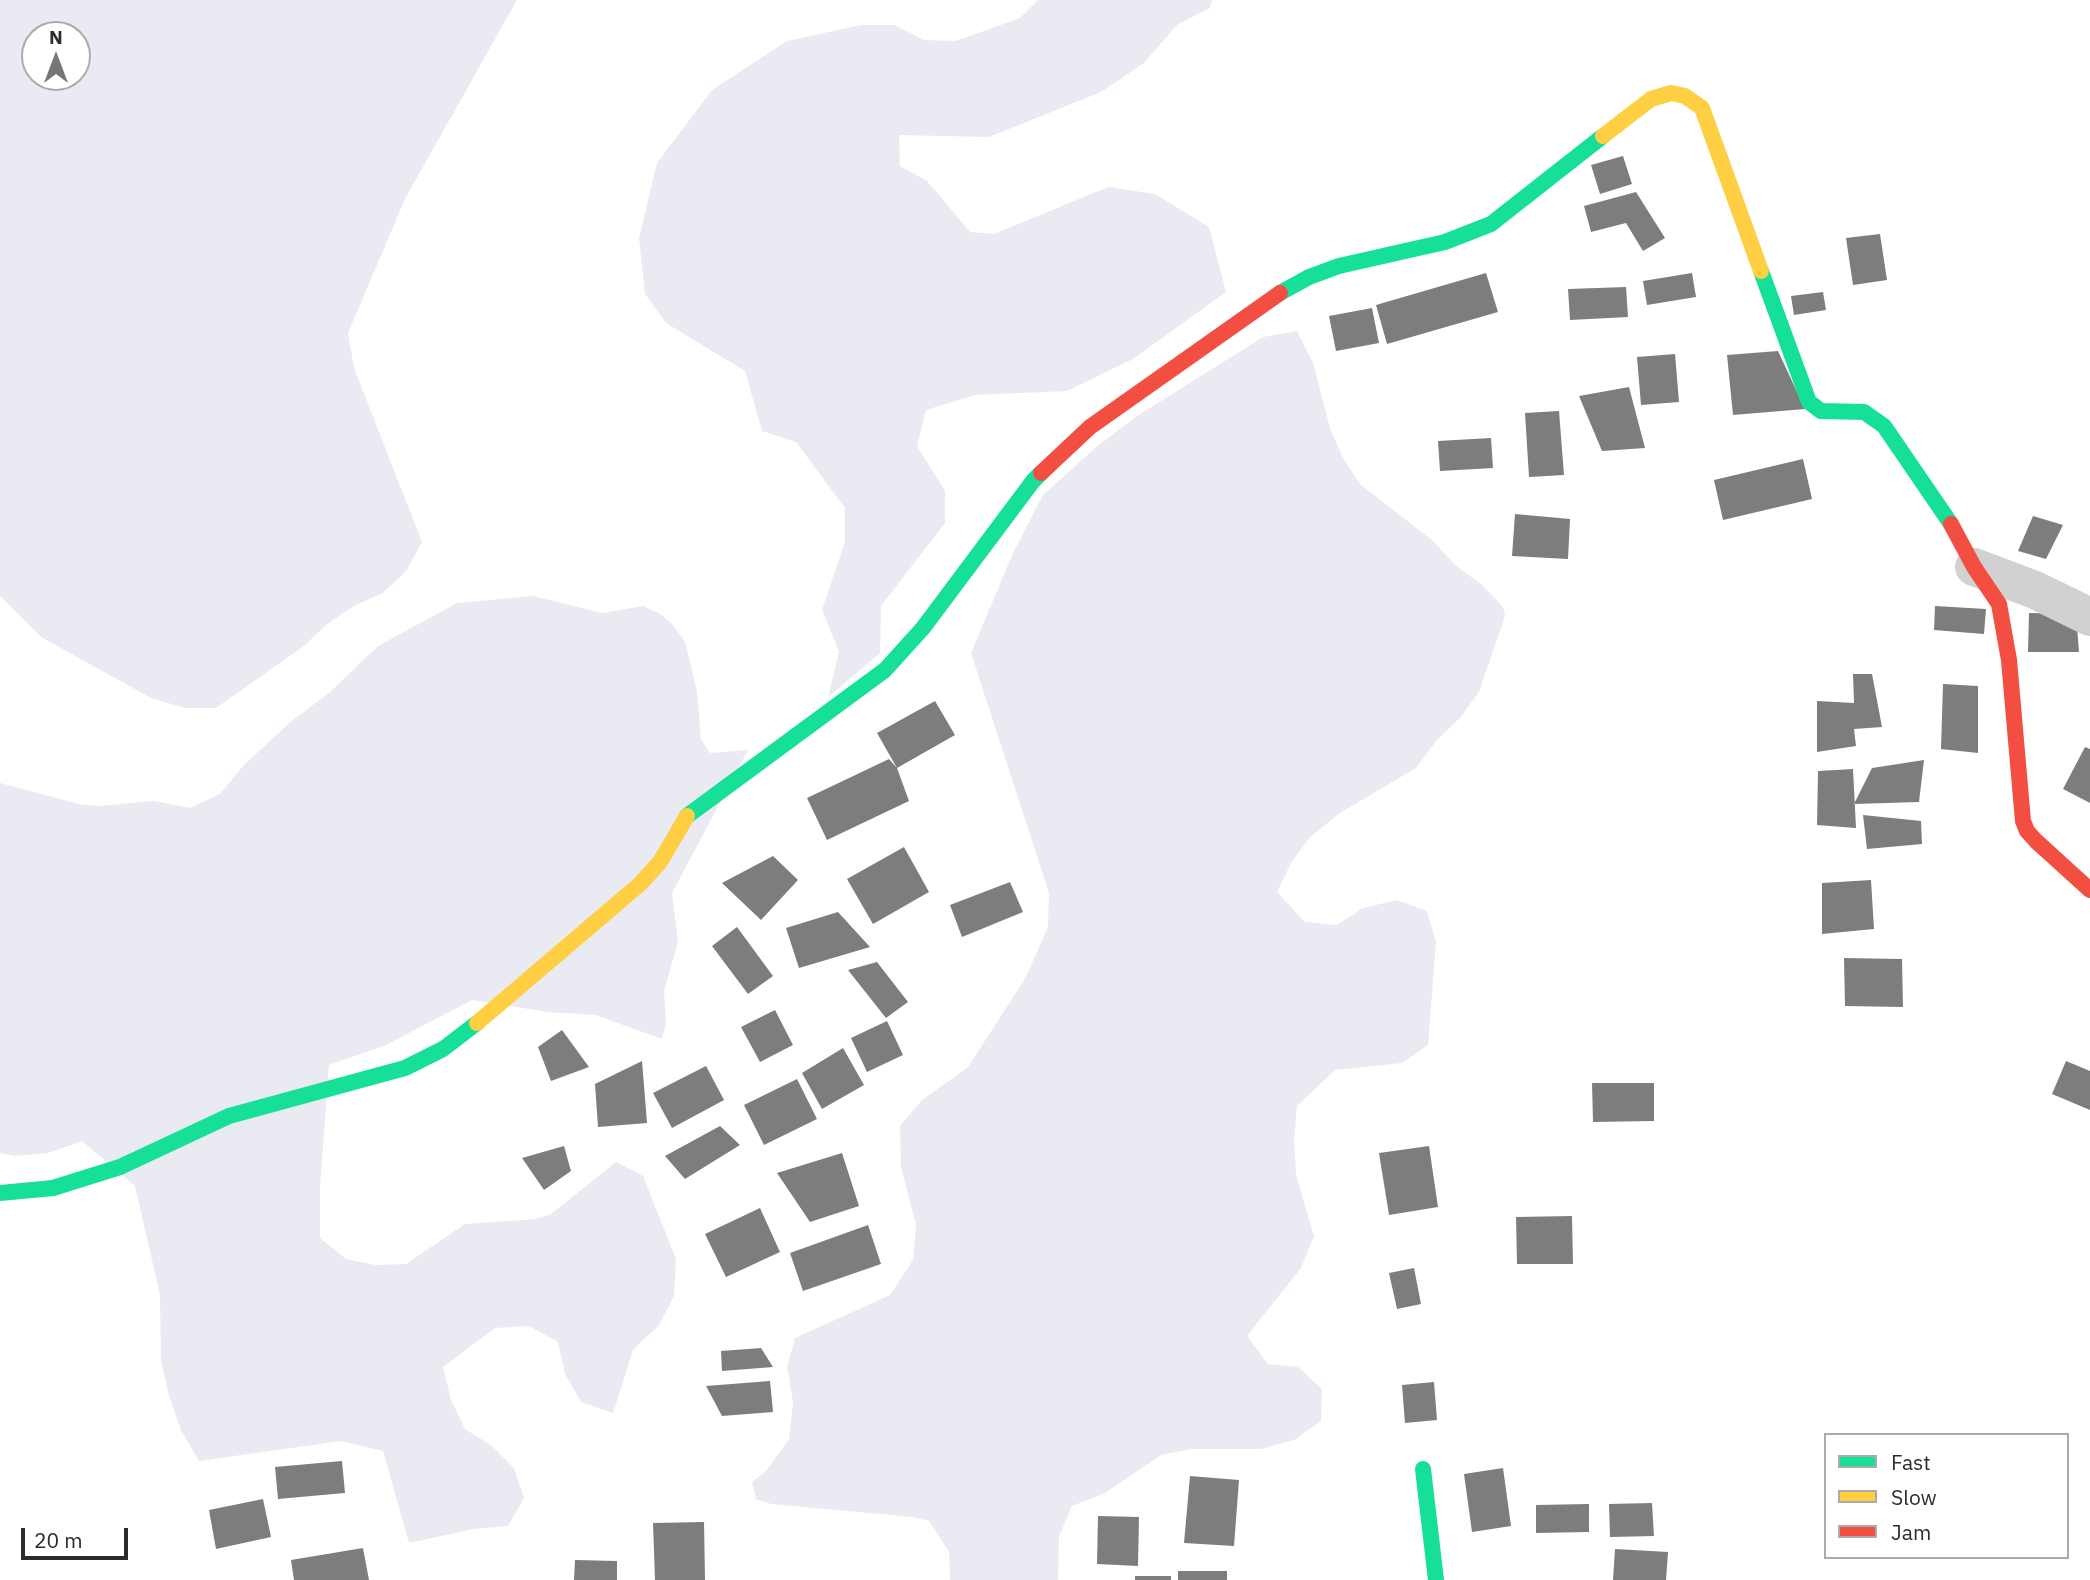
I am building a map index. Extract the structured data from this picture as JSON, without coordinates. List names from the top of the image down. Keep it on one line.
{"legend":["Fast","Slow","Jam"],"scale_bar":"20 m","north":"top"}
